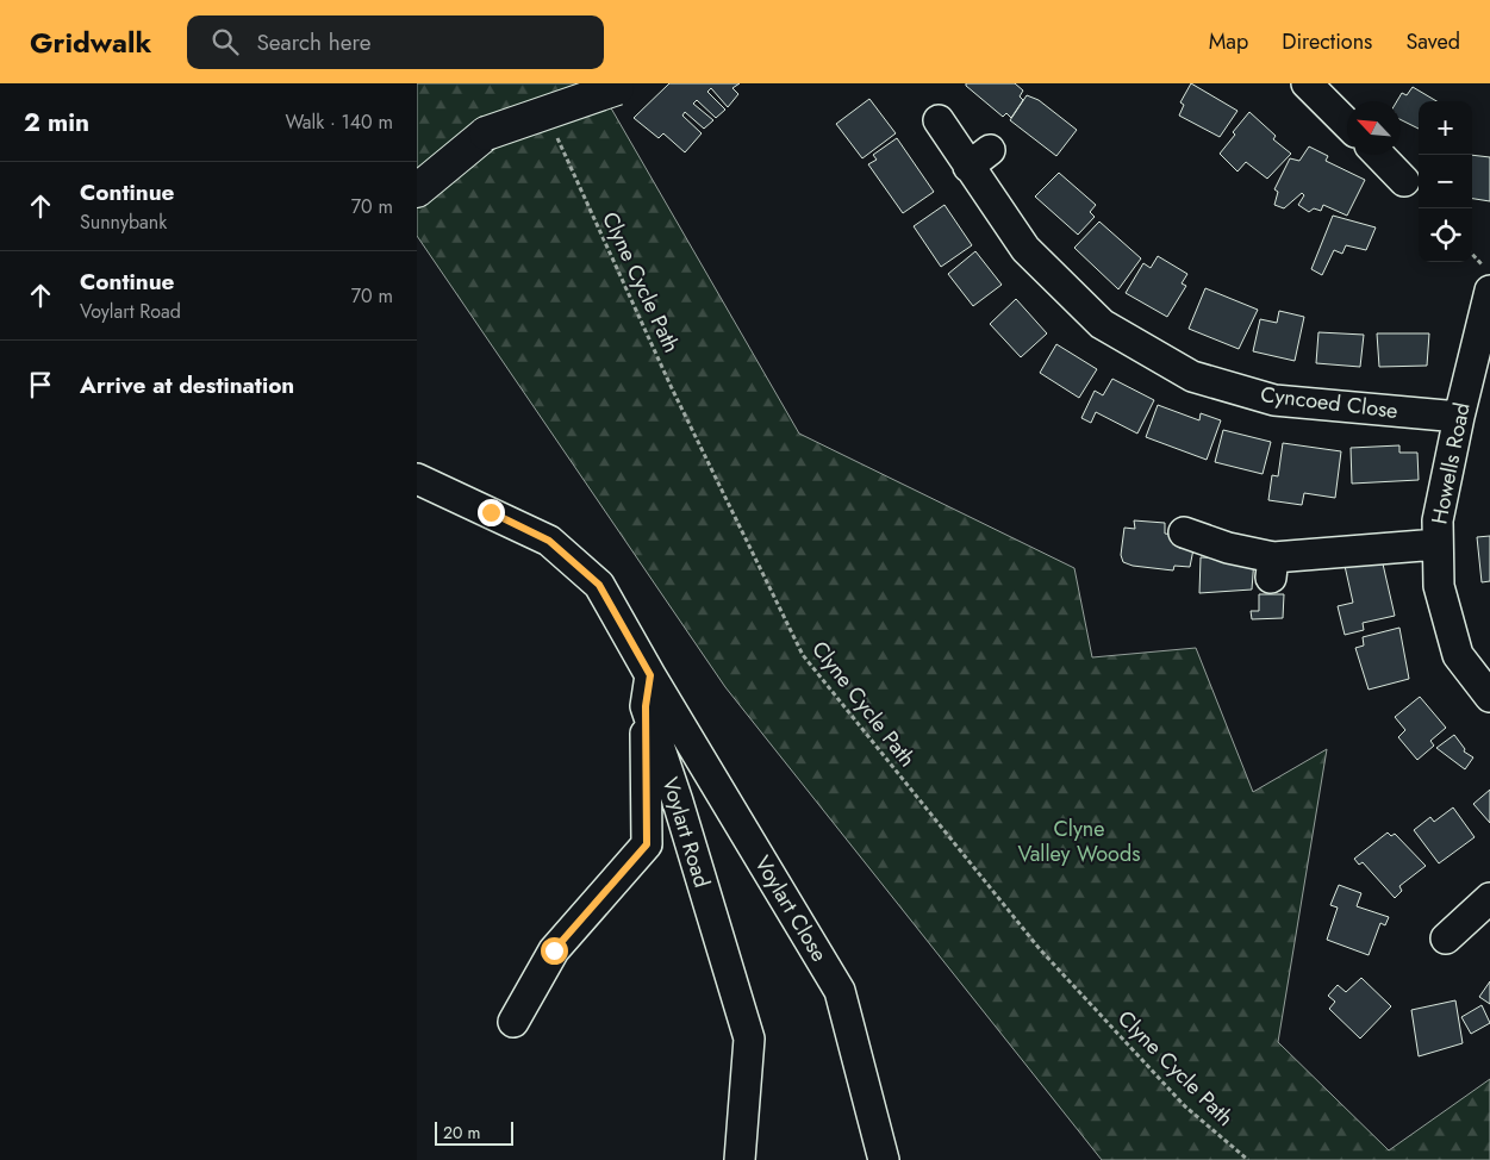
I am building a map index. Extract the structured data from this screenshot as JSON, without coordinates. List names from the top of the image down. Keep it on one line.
{"streets":{"street":["Cyncoed Close","Howells Road","Voylart Road","Voylart Close"],"path":["Clyne Cycle Path"]},"crossings":[["Cyncoed Close","Howells Road"],["Voylart Road","Voylart Close"]],"parks":["Clyne Valley Woods"],"scale_bar":"20 m","north":"top left","page":{"header":"Gridwalk","search":"Search here","nav":["Map","Directions","Saved"],"heading":["2 min","Walk · 140 m"],"map_buttons":["+","−"],"list":[["Continue","Sunnybank","70 m"],["Continue","Voylart Road","70 m"],"Arrive at destination"],"scale":"20 m"}}
